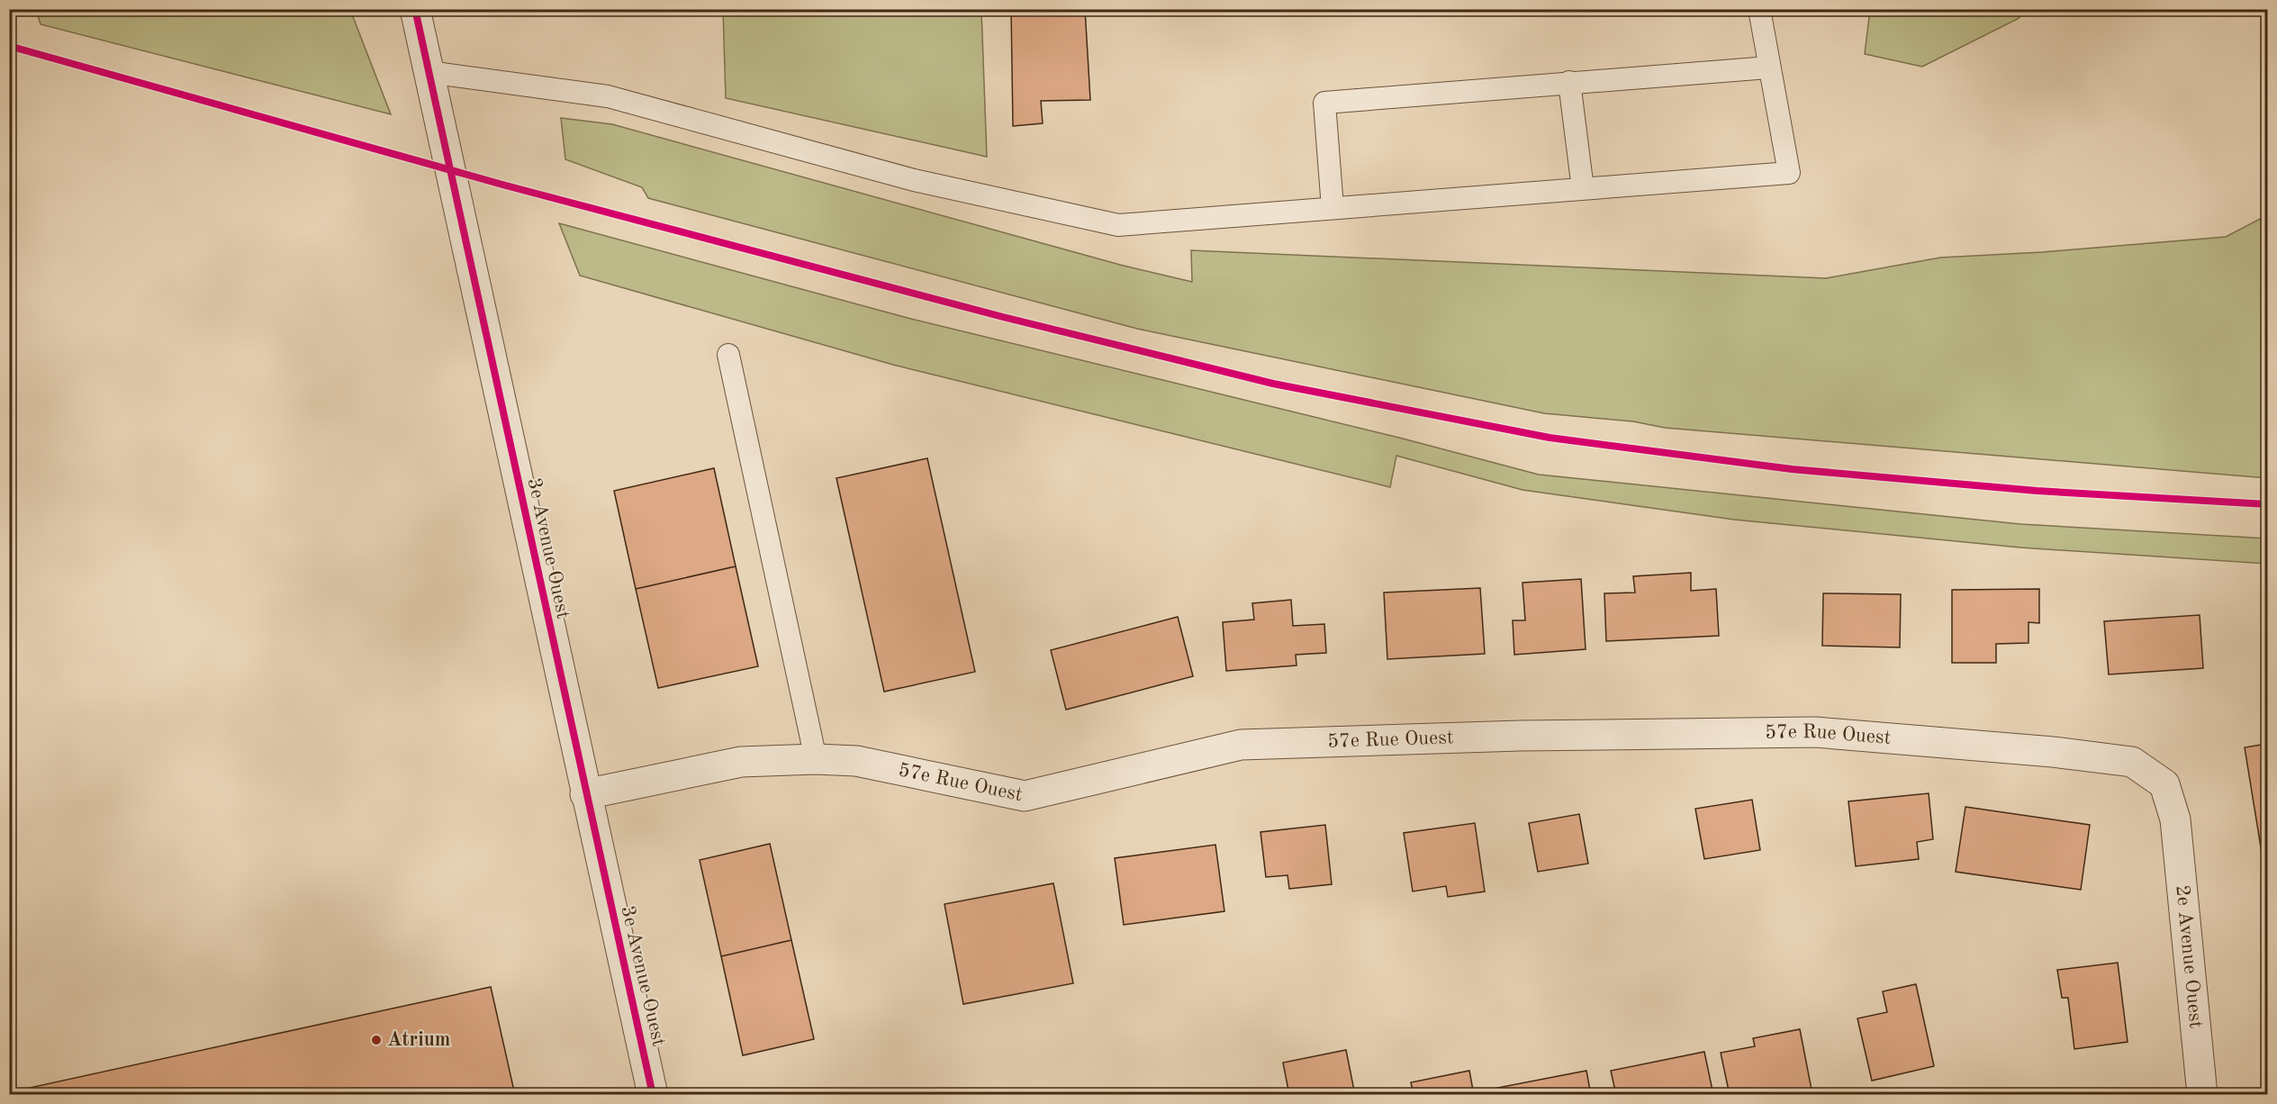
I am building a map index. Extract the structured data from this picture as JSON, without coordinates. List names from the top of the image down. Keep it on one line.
{"streets":{"street":["3e Avenue Ouest","57e Rue Ouest","2e Avenue Ouest"]},"crossings":[["3e Avenue Ouest","57e Rue Ouest"],["57e Rue Ouest","2e Avenue Ouest"]],"places":["Atrium"]}
